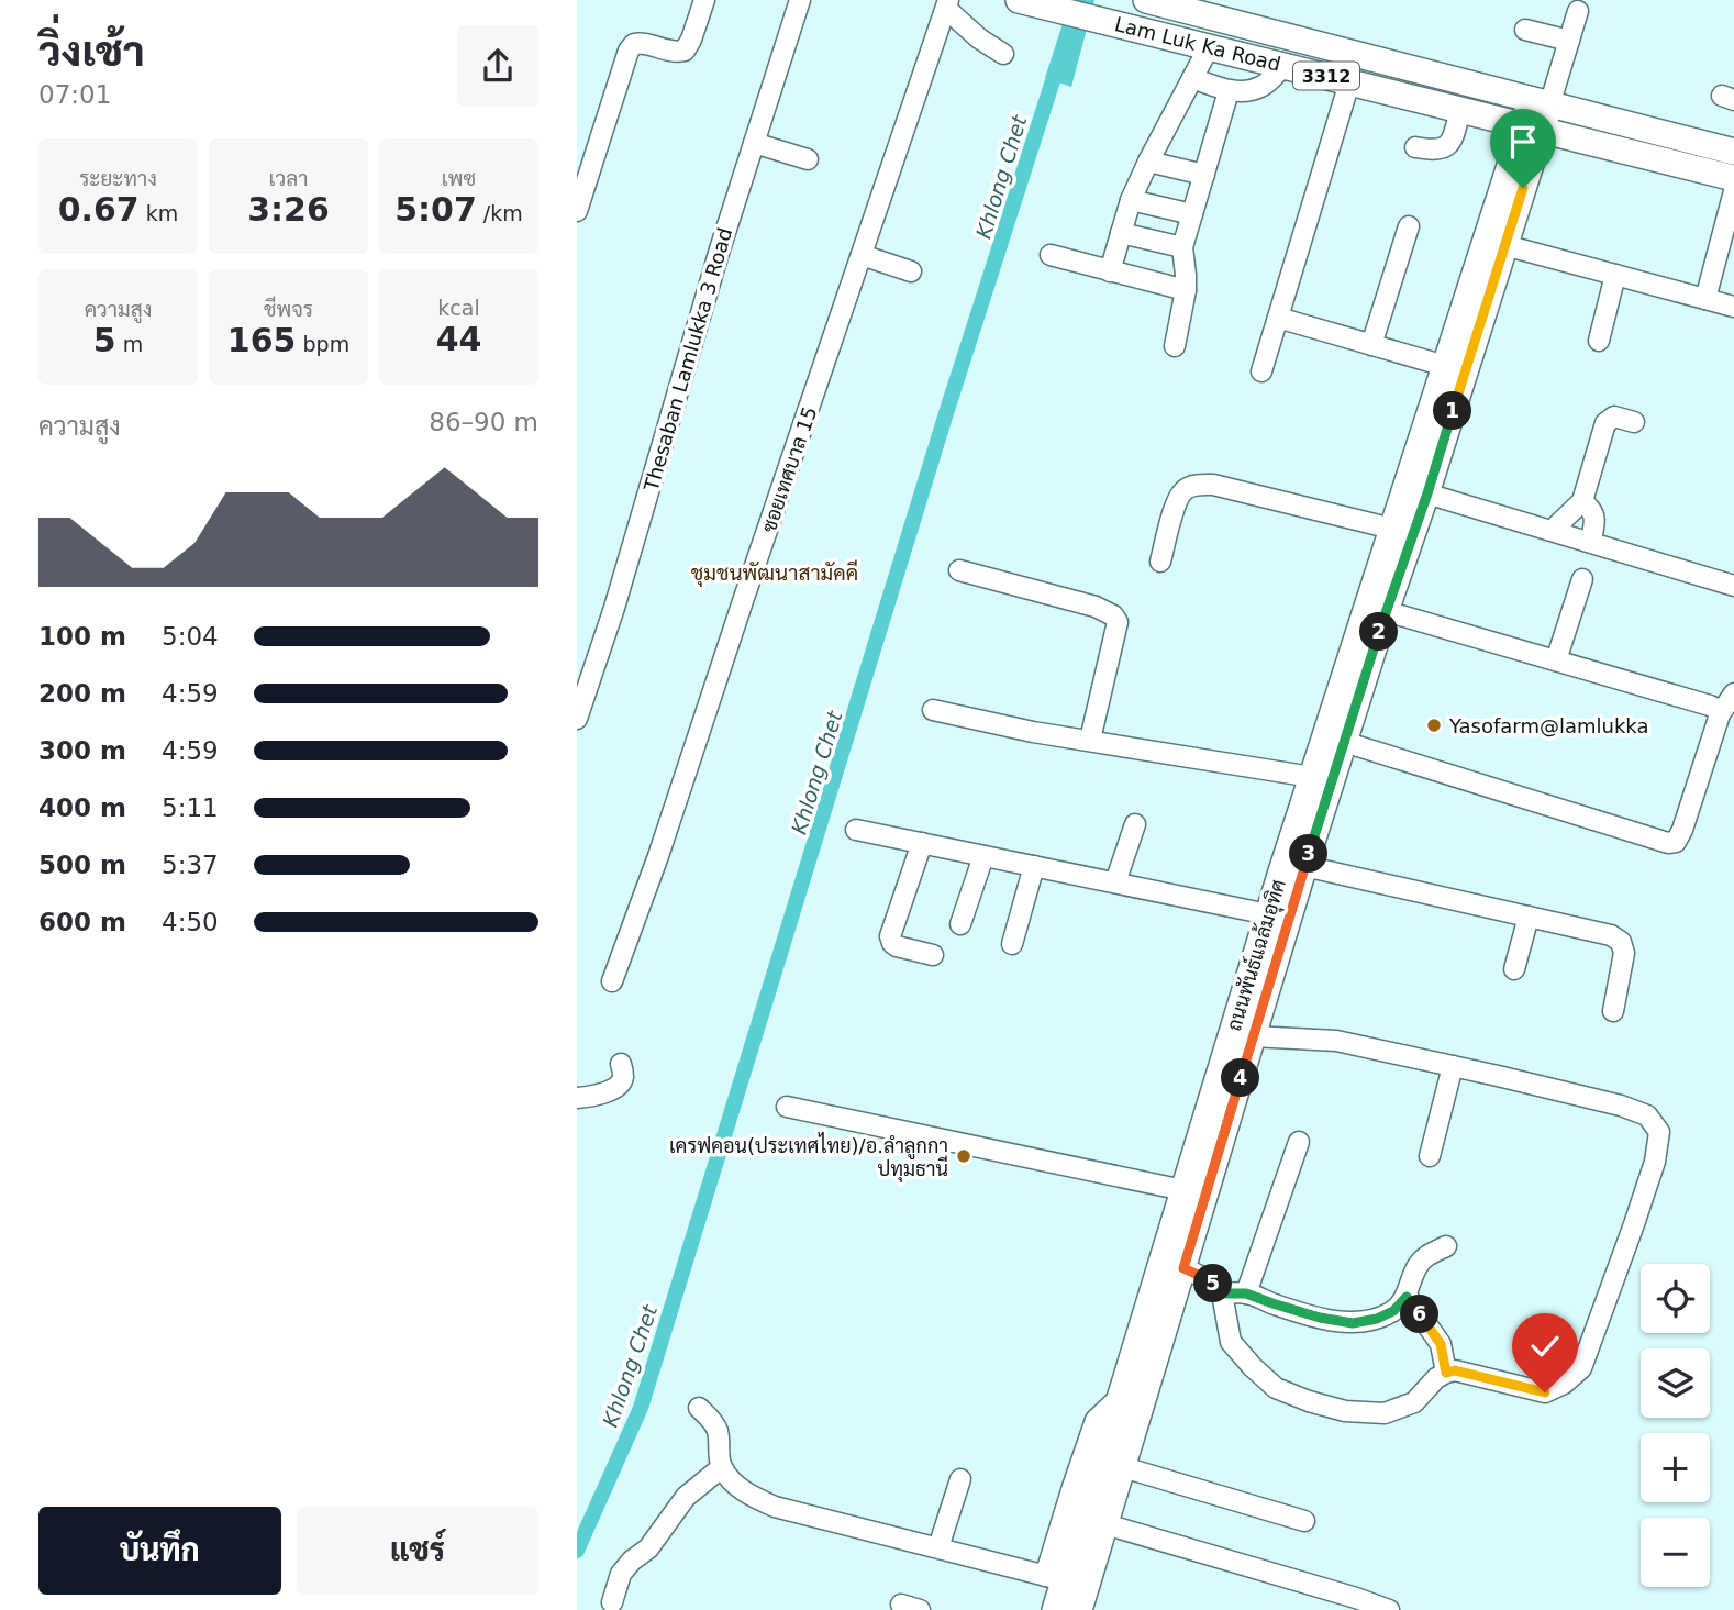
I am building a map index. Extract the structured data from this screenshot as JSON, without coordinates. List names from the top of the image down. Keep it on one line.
{"streets":{"main road":["Lam Luk Ka Road","3312","ถนนพันธ์แฉล้มอุทิศ"],"street":["Thesaban Lamlukka 3 Road","ซอยเทศบาล 15"]},"crossings":[["Lam Luk Ka Road","ถนนพันธ์แฉล้มอุทิศ"]],"districts":["ชุมชนพัฒนาสามัคคี"],"water":["Khlong Chet"],"places":["Yasofarm@lamlukka","เครฟคอน(ประเทศไทย)/อ.ลำลูกกา ปทุมธานี"],"page":{"heading":["วิ่งเช้า","07:01"],"stats":[["ระยะทาง","0.67 km"],["เวลา","3:26"],["เพซ","5:07 /km"],["ความสูง","5 m"],["ชีพจร","165 bpm"],["kcal","44"]],"pins":["1","2","3","4","5","6"],"chart":["ความสูง","86–90 m"],"list":[{"name":"100 m","note":"5:04"},{"name":"200 m","note":"4:59"},{"name":"300 m","note":"4:59"},{"name":"400 m","note":"5:11"},{"name":"500 m","note":"5:37"},{"name":"600 m","note":"4:50"}],"map_buttons":["+","−"],"buttons":["บันทึก","แชร์"]}}
